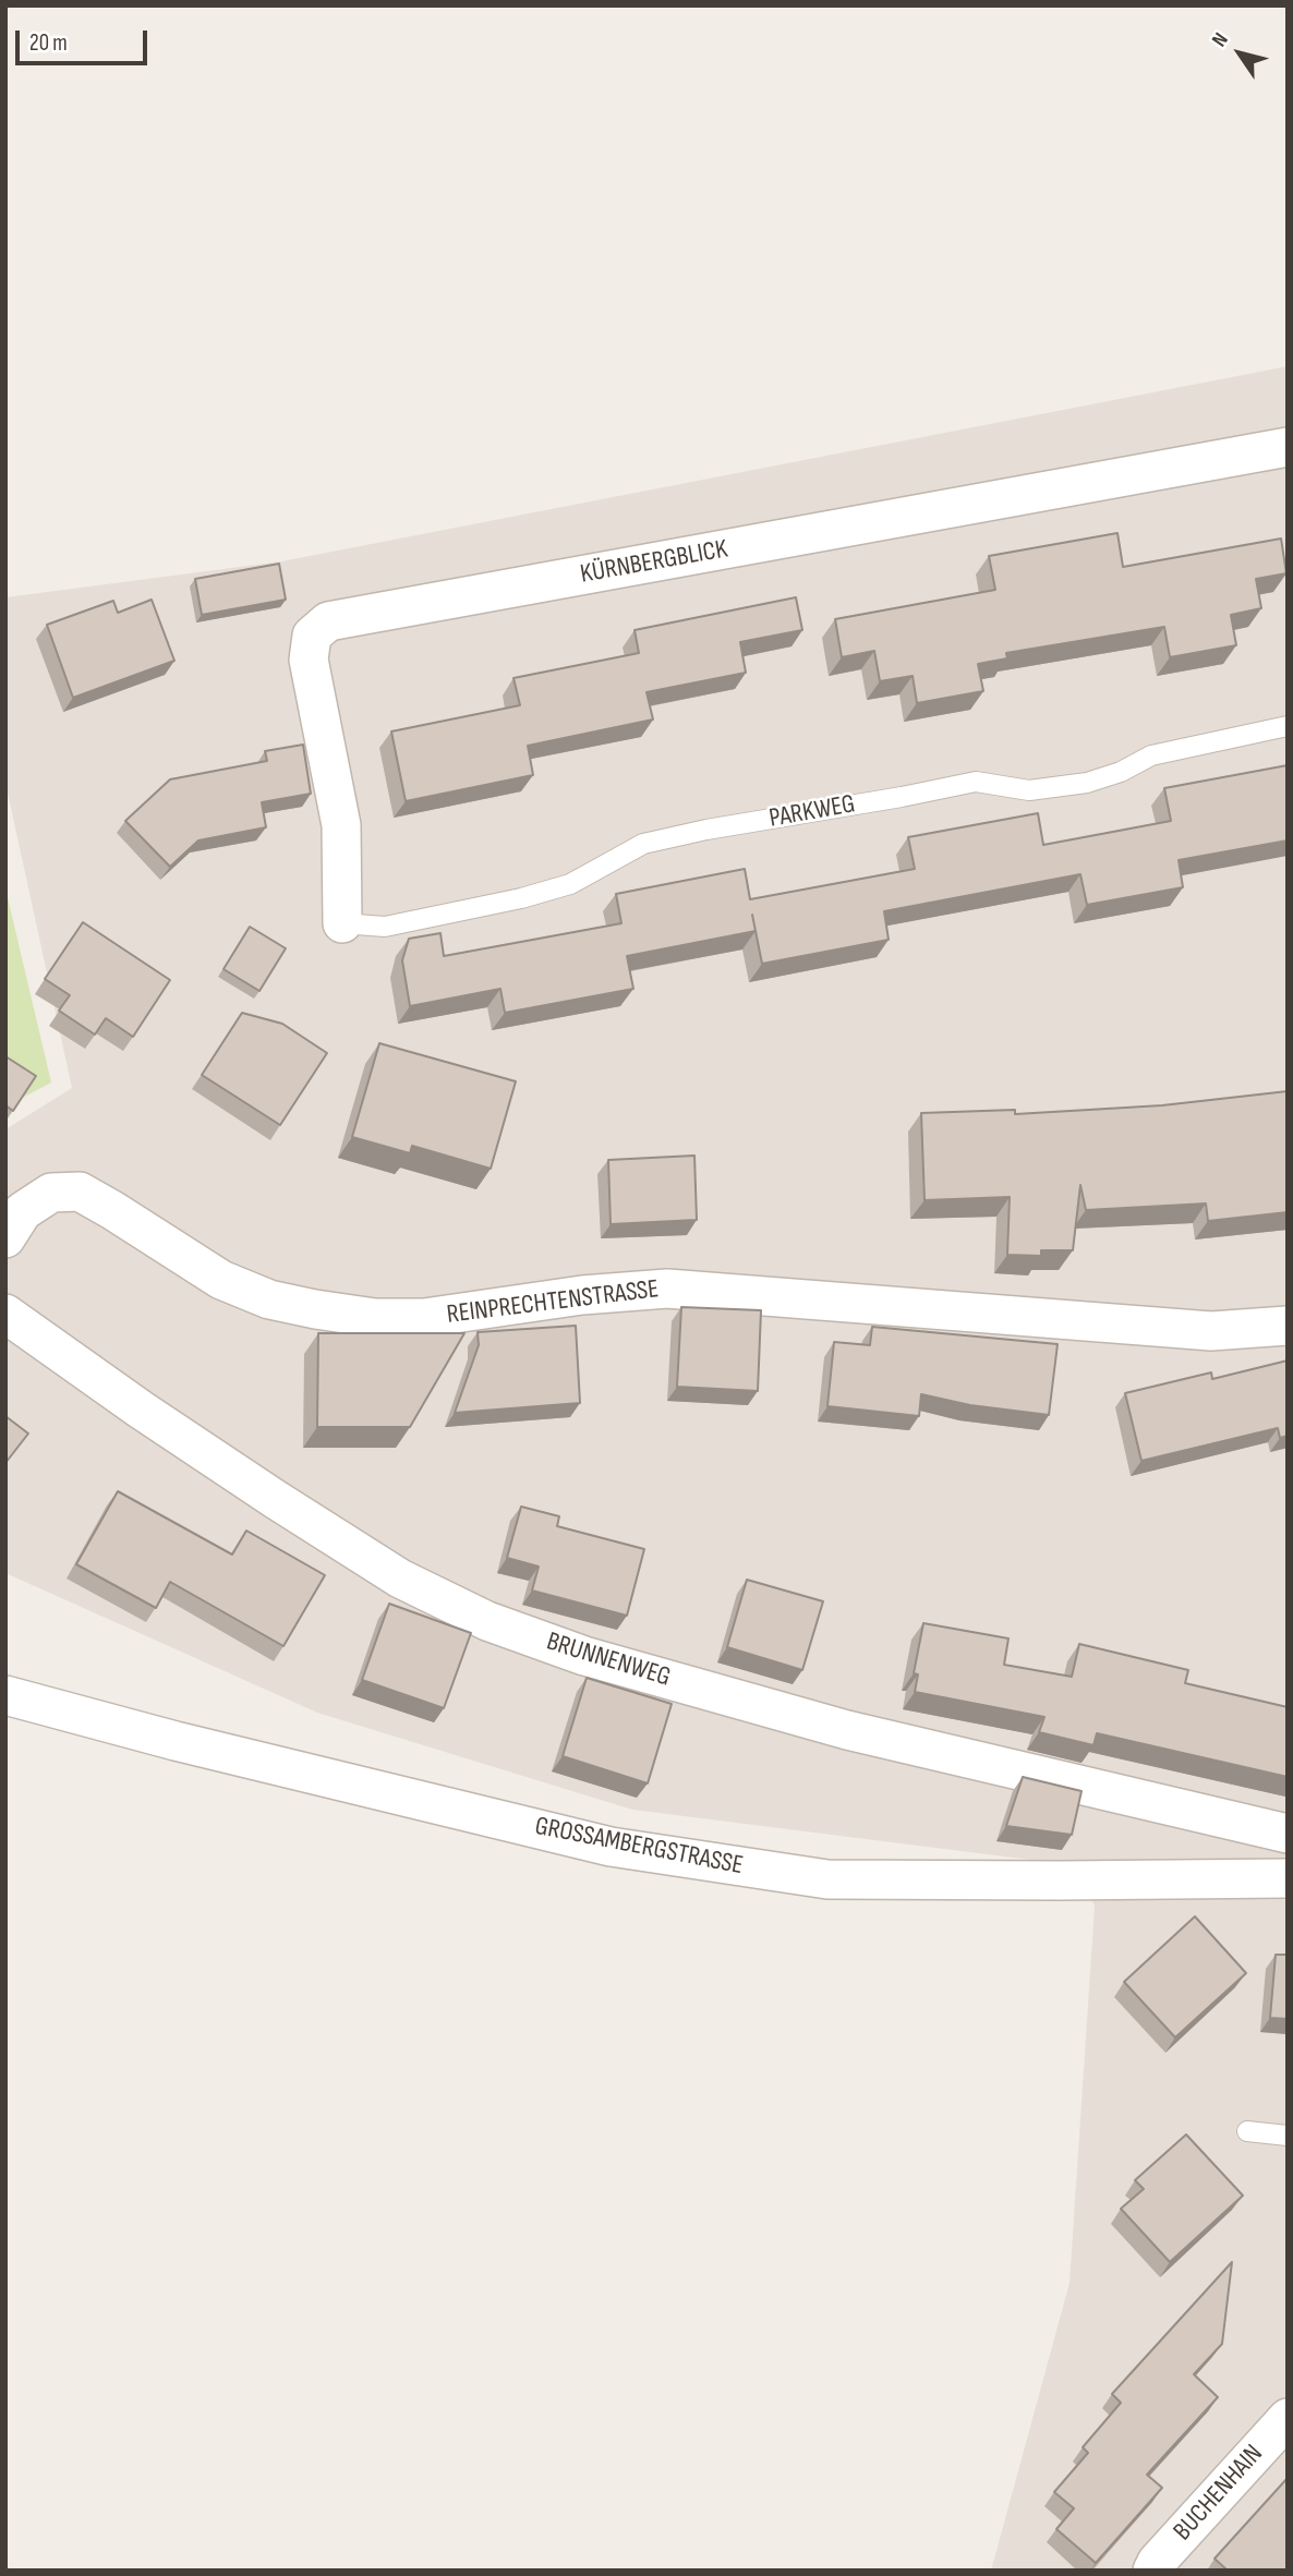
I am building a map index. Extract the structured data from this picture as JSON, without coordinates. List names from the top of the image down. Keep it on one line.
{"streets":{"street":["KÜRNBERGBLICK","REINPRECHTENSTRASSE","BRUNNENWEG","GROSSAMBERGSTRASSE","BUCHENHAIN"],"lane":["PARKWEG"]},"crossings":[["KÜRNBERGBLICK","PARKWEG"]],"scale_bar":"20 m","north":"top left"}
